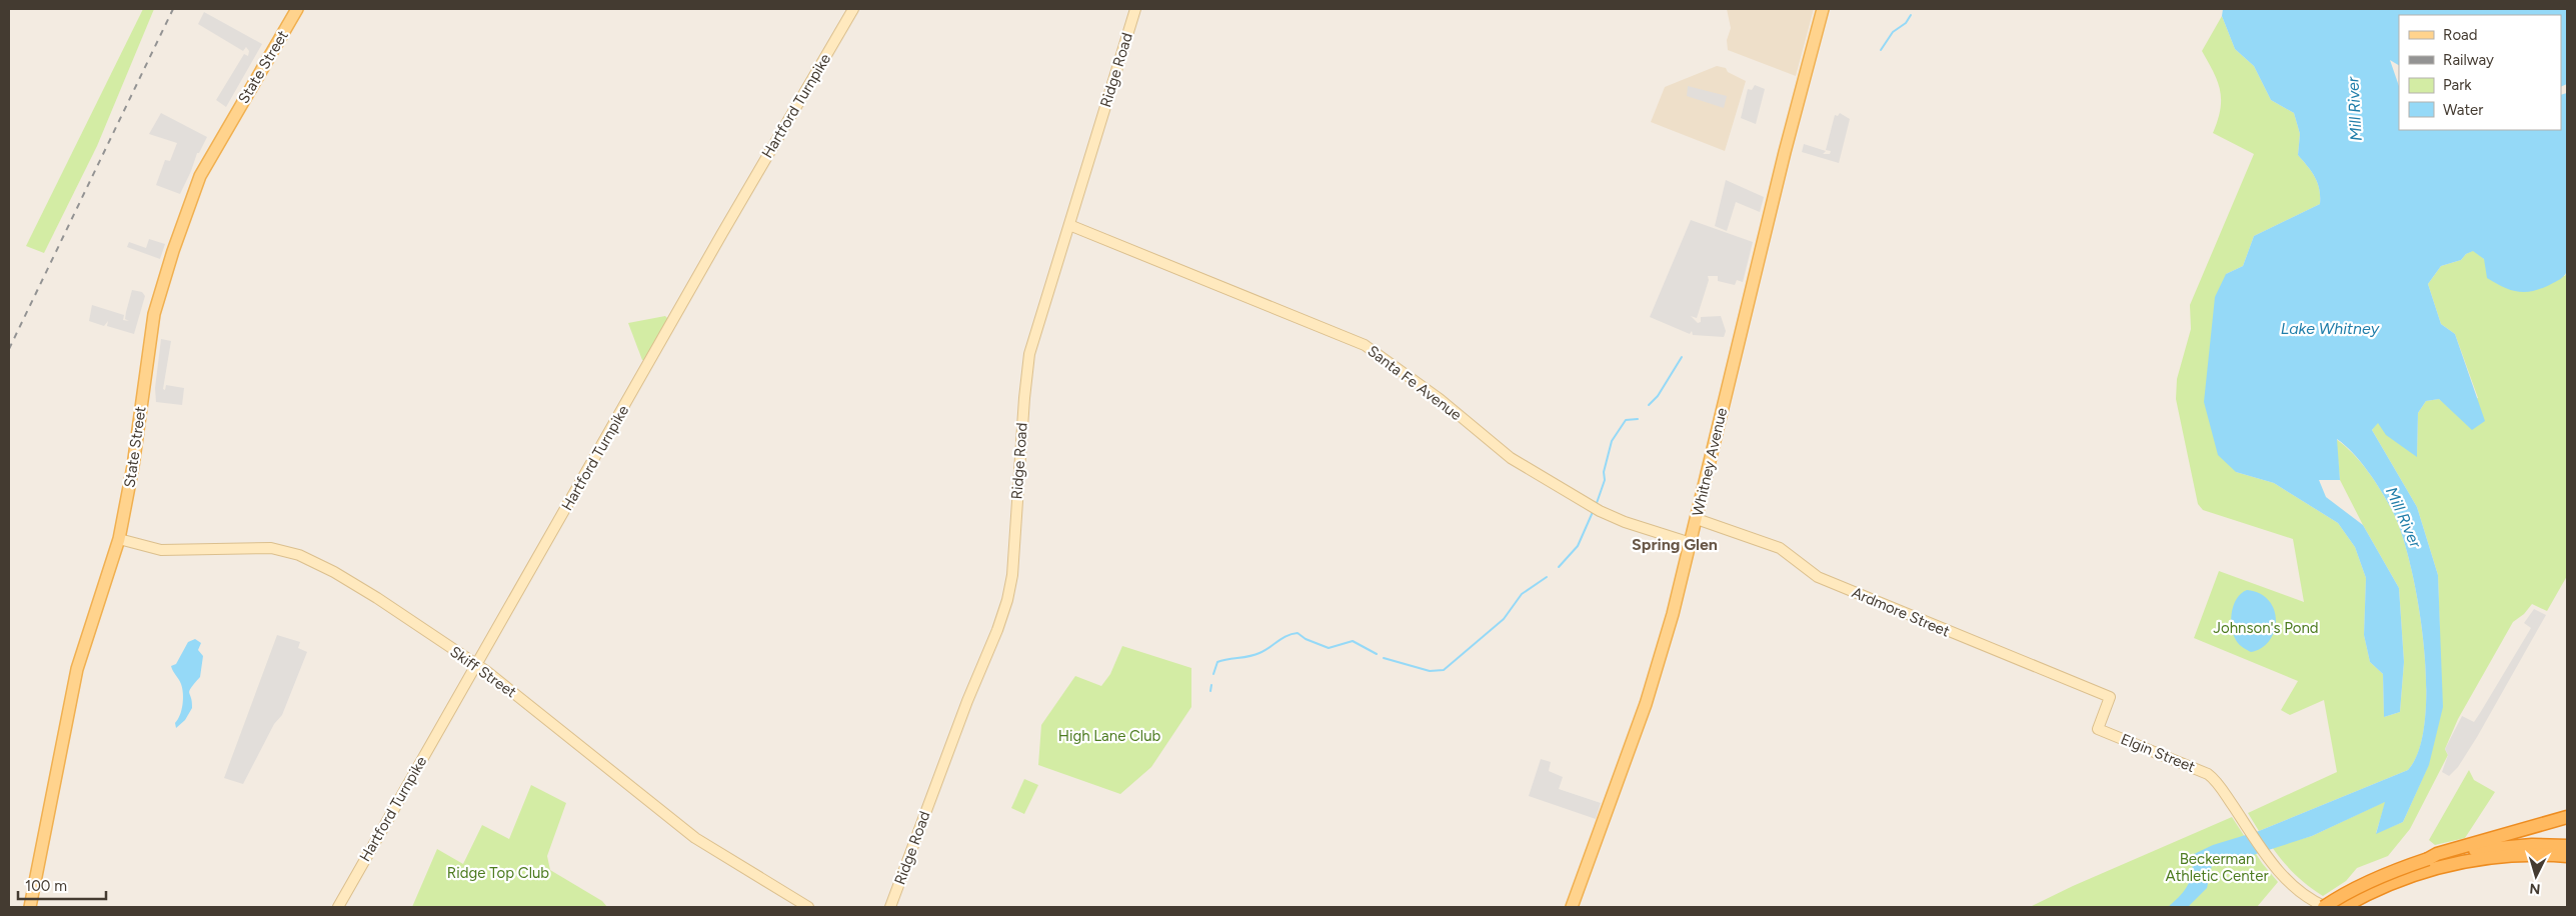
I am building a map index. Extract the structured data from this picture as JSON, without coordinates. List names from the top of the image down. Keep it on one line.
{"streets":{"main road":["State Street","Ridge Road","Hartford Turnpike","Santa Fe Avenue","Whitney Avenue","Ardmore Street","Skiff Street","Elgin Street"]},"crossings":[["State Street","Skiff Street"],["Ridge Road","Santa Fe Avenue"],["Hartford Turnpike","Skiff Street"],["Santa Fe Avenue","Whitney Avenue"],["Whitney Avenue","Ardmore Street"],["Ardmore Street","Elgin Street"]],"districts":["Spring Glen"],"water":["Mill River","Lake Whitney"],"parks":["Johnson's Pond","High Lane Club","Beckerman Athletic Center","Ridge Top Club"],"legend":["Road","Railway","Park","Water"],"scale_bar":"100 m","north":"bottom"}
